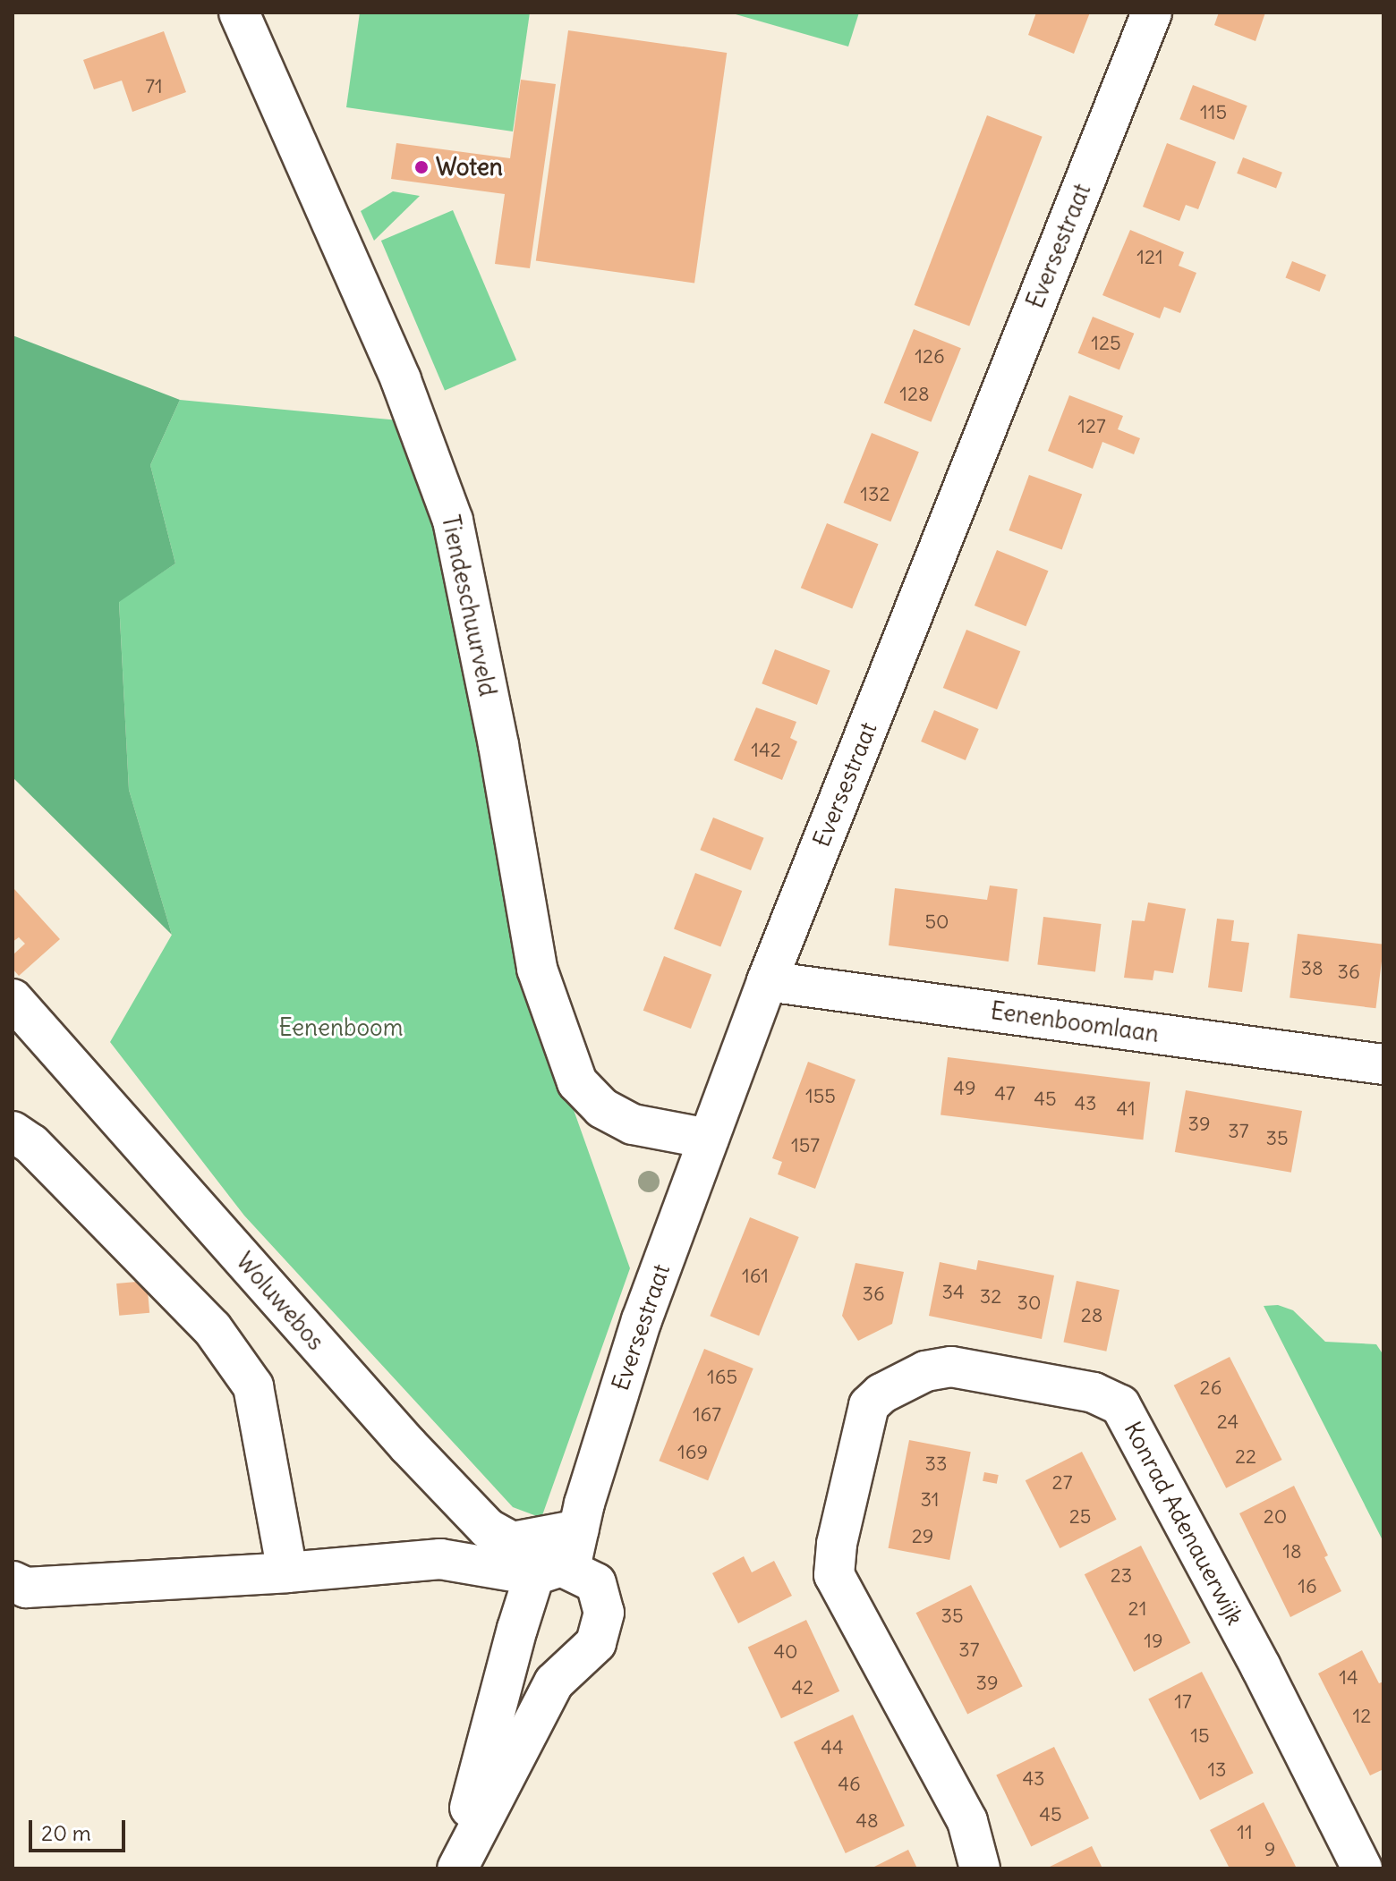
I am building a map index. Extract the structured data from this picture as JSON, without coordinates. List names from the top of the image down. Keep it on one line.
{"streets":{"street":["Eversestraat","Tiendeschuurveld","Eenenboomlaan","Woluwebos","Konrad Adenauerwijk"]},"crossings":[["Eversestraat","Tiendeschuurveld"],["Eversestraat","Eenenboomlaan"],["Eversestraat","Woluwebos"]],"parks":["Eenenboom"],"places":["Woten"],"house_numbers":["71","115","121","125","126","128","127","132","142","50","38","36","49","47","155","45","43","41","39","37","35","157","161","34","36","32","30","28","165","26","167","24","169","22","33","27","31","25","20","29","18","23","16","21","35","19","37","40","14","39","42","17","12","15","44","13","43","46","45","48","11","9"],"scale_bar":"20 m"}
